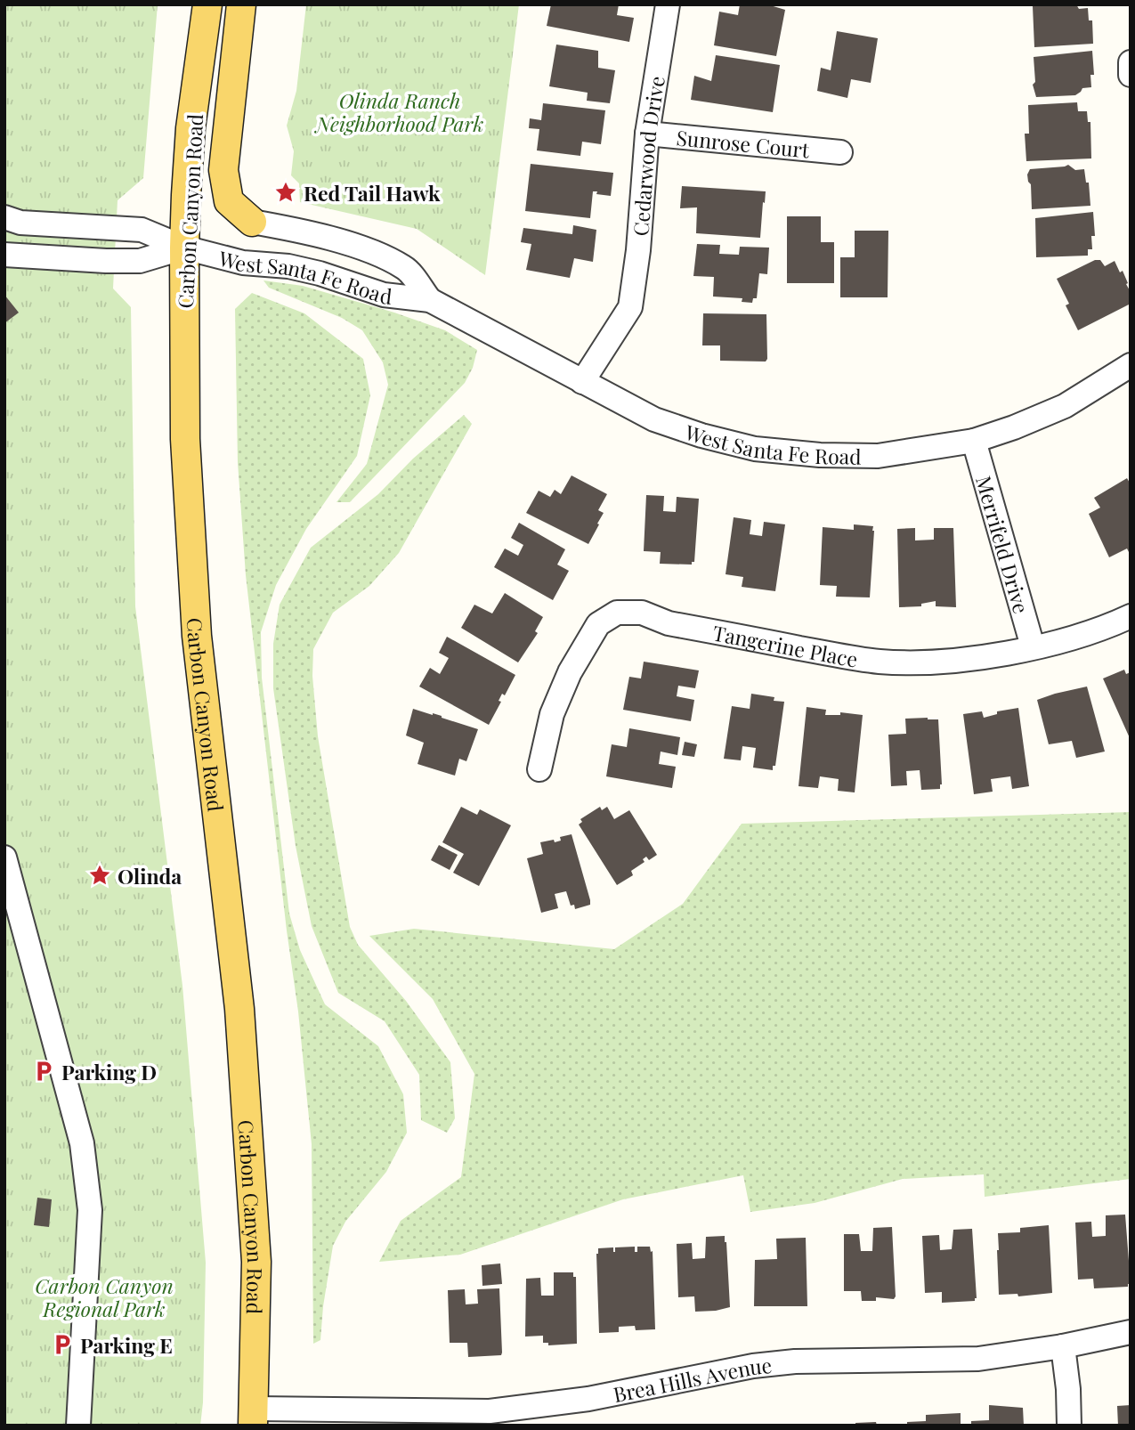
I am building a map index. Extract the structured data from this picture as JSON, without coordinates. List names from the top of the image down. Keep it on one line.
{"streets":{"main road":["Carbon Canyon Road"],"street":["Sunrose Court","Cedarwood Drive","West Santa Fe Road","Merrifeld Drive","Tangerine Place","Brea Hills Avenue"]},"crossings":[["Sunrose Court","Cedarwood Drive"],["Cedarwood Drive","West Santa Fe Road"],["Carbon Canyon Road","West Santa Fe Road"],["Carbon Canyon Road","Brea Hills Avenue"],["West Santa Fe Road","Merrifeld Drive"],["Merrifeld Drive","Tangerine Place"]],"parks":["Olinda Ranch Neighborhood Park","Carbon Canyon Regional Park"],"places":{"place":["Red Tail Hawk","Olinda"],"parking":["Parking D","Parking E"]}}
